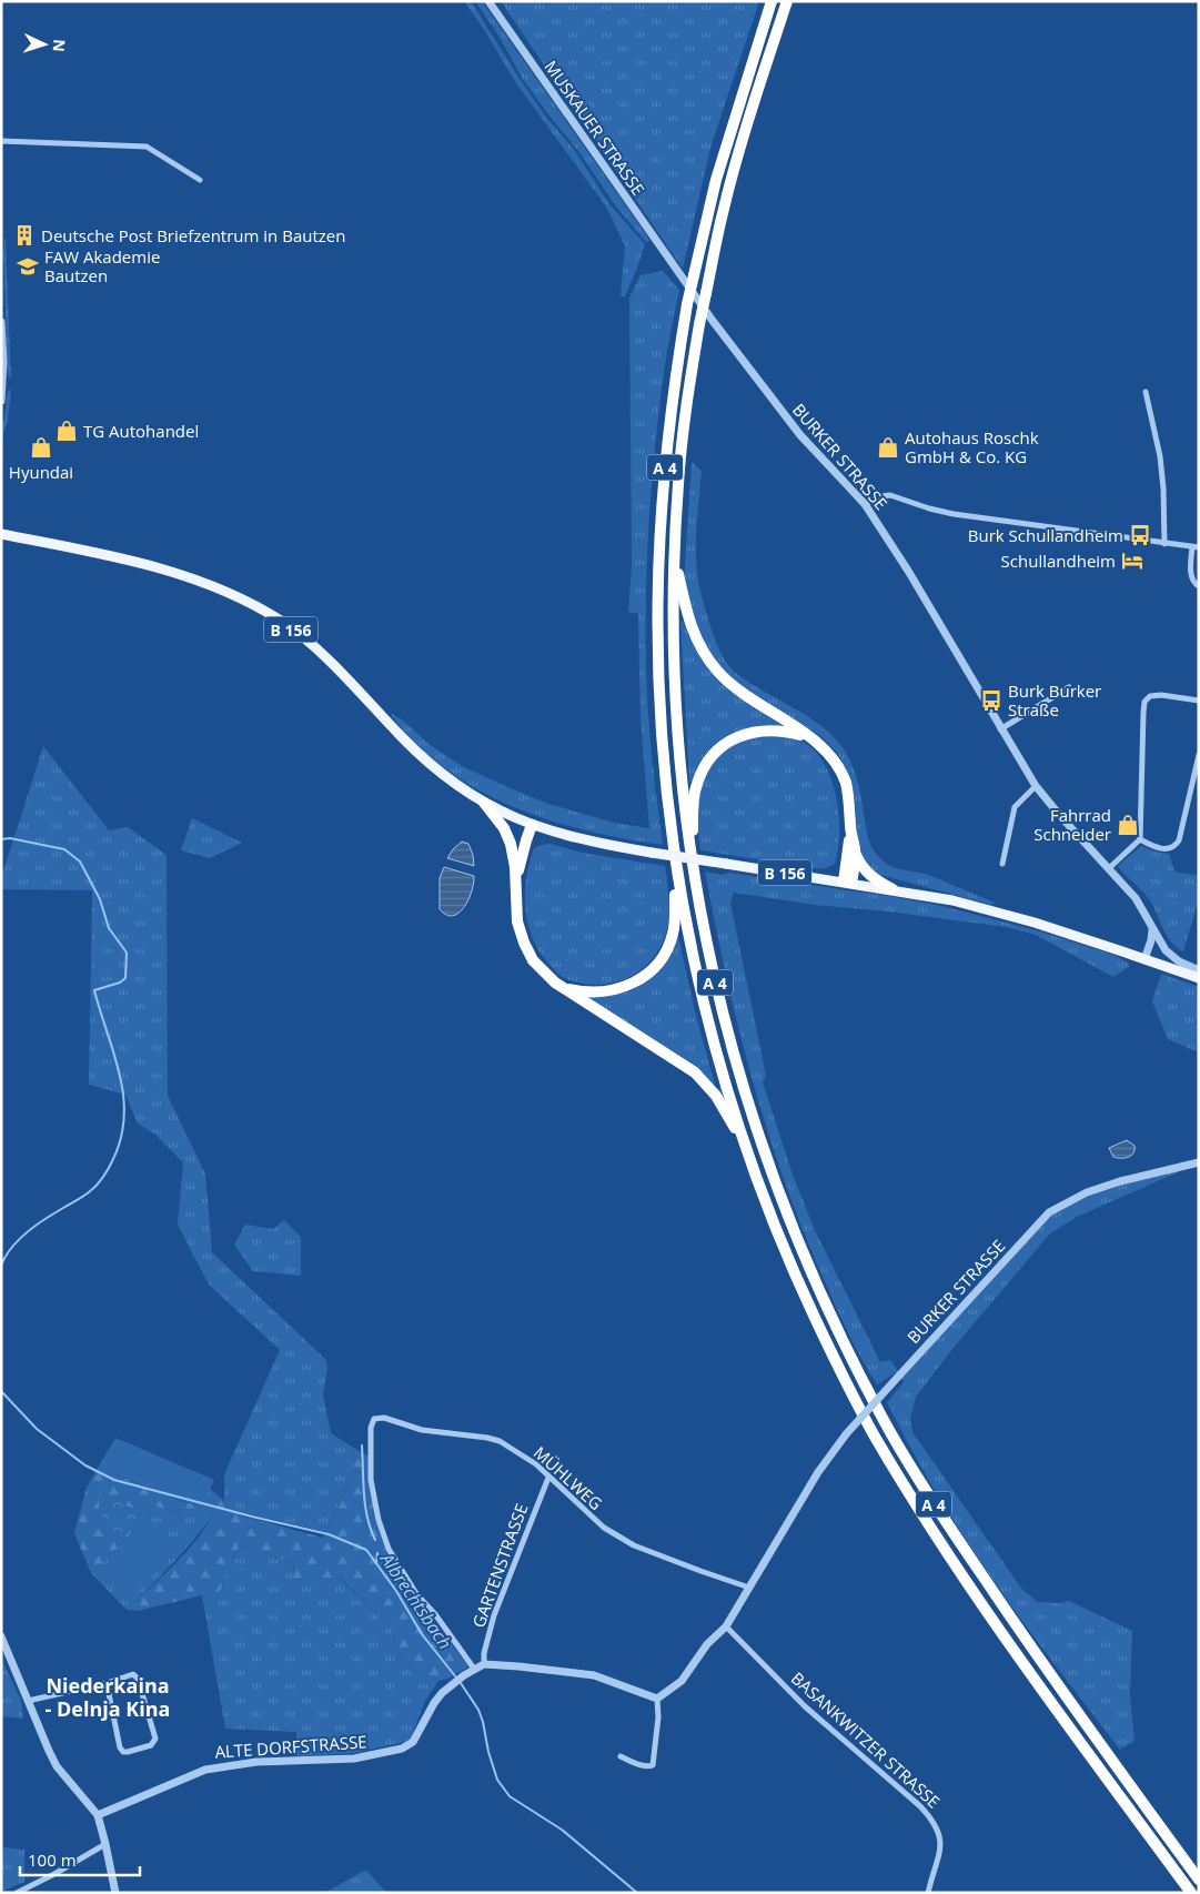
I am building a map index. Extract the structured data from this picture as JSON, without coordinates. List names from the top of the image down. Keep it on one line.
{"streets":{"highway":["A 4"],"main road":["B 156"],"street":["MUSKAUER STRASSE","BURKER STRASSE","MÜHLWEG","GARTENSTRASSE","BASANKWITZER STRASSE","ALTE DORFSTRASSE"]},"crossings":[["MUSKAUER STRASSE","BURKER STRASSE"],["BURKER STRASSE","MÜHLWEG"],["MÜHLWEG","ALTE DORFSTRASSE"],["GARTENSTRASSE","ALTE DORFSTRASSE"]],"districts":["Niederkaina - Delnja Kina"],"water":["Albrechtsbach"],"places":{"building":["Deutsche Post Briefzentrum in Bautzen"],"school or university":["FAW Akademie Bautzen"],"shop":["TG Autohandel","Hyundai","Autohaus Roschk GmbH & Co. KG","Fahrrad Schneider"],"bus stop":["Burk Schullandheim","Burk Burker Straße"],"hotel":["Schullandheim"]},"scale_bar":"100 m","north":"right"}
